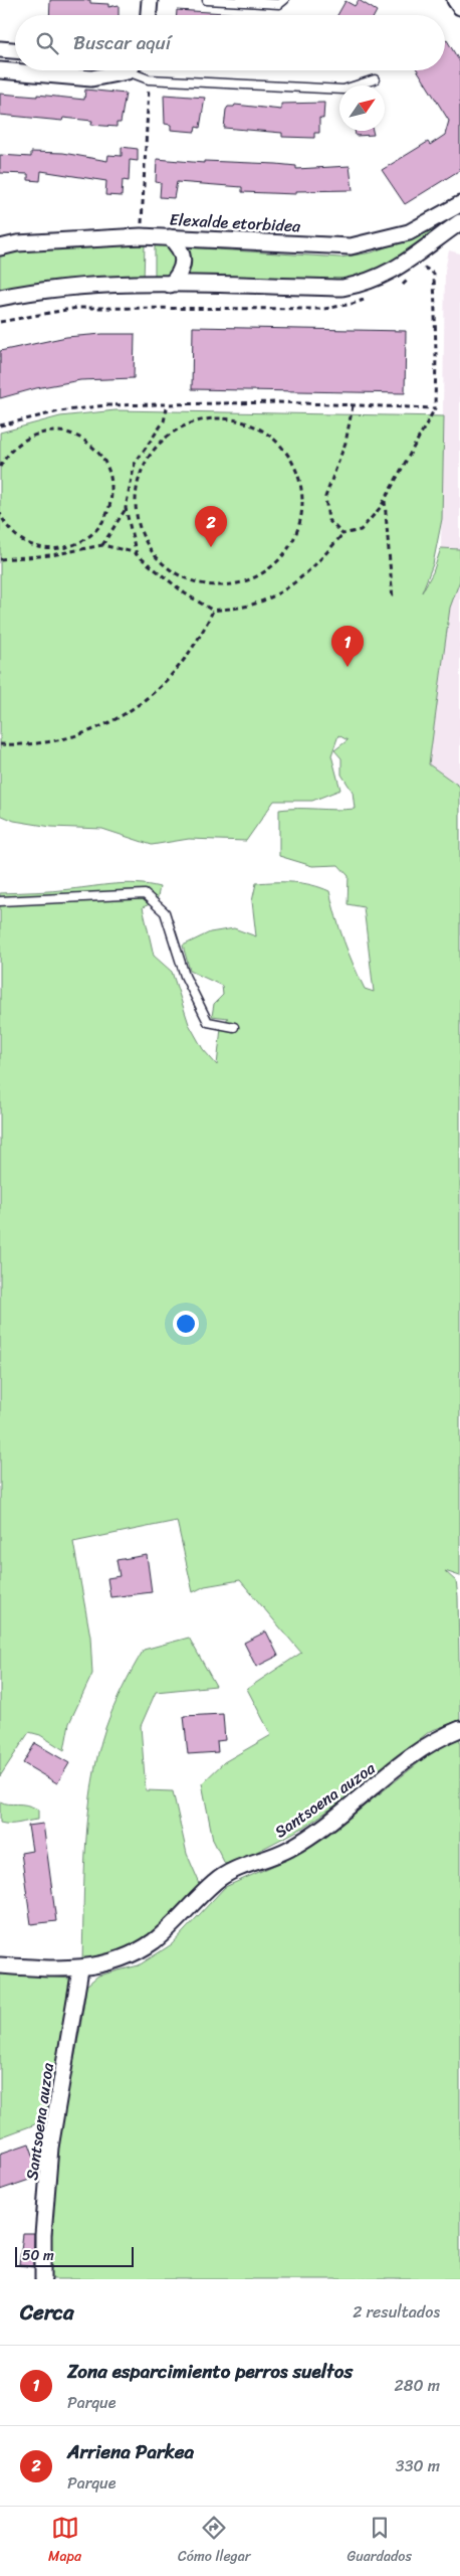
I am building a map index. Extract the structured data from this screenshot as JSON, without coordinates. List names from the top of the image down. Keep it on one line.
{"streets":{"street":["Elexalde etorbidea","Santsoena auzoa"]},"scale_bar":"50 m","north":"top right","page":{"search":"Buscar aquí","pins":["2","1"],"scale":"50 m","heading":["Cerca","2 resultados"],"list":[{"mark":"1","name":"Zona esparcimiento perros sueltos","note":"Parque","value":"280 m"},{"mark":"2","name":"Arriena Parkea","note":"Parque","value":"330 m"}],"nav":["Mapa","Cómo llegar","Guardados"]}}
